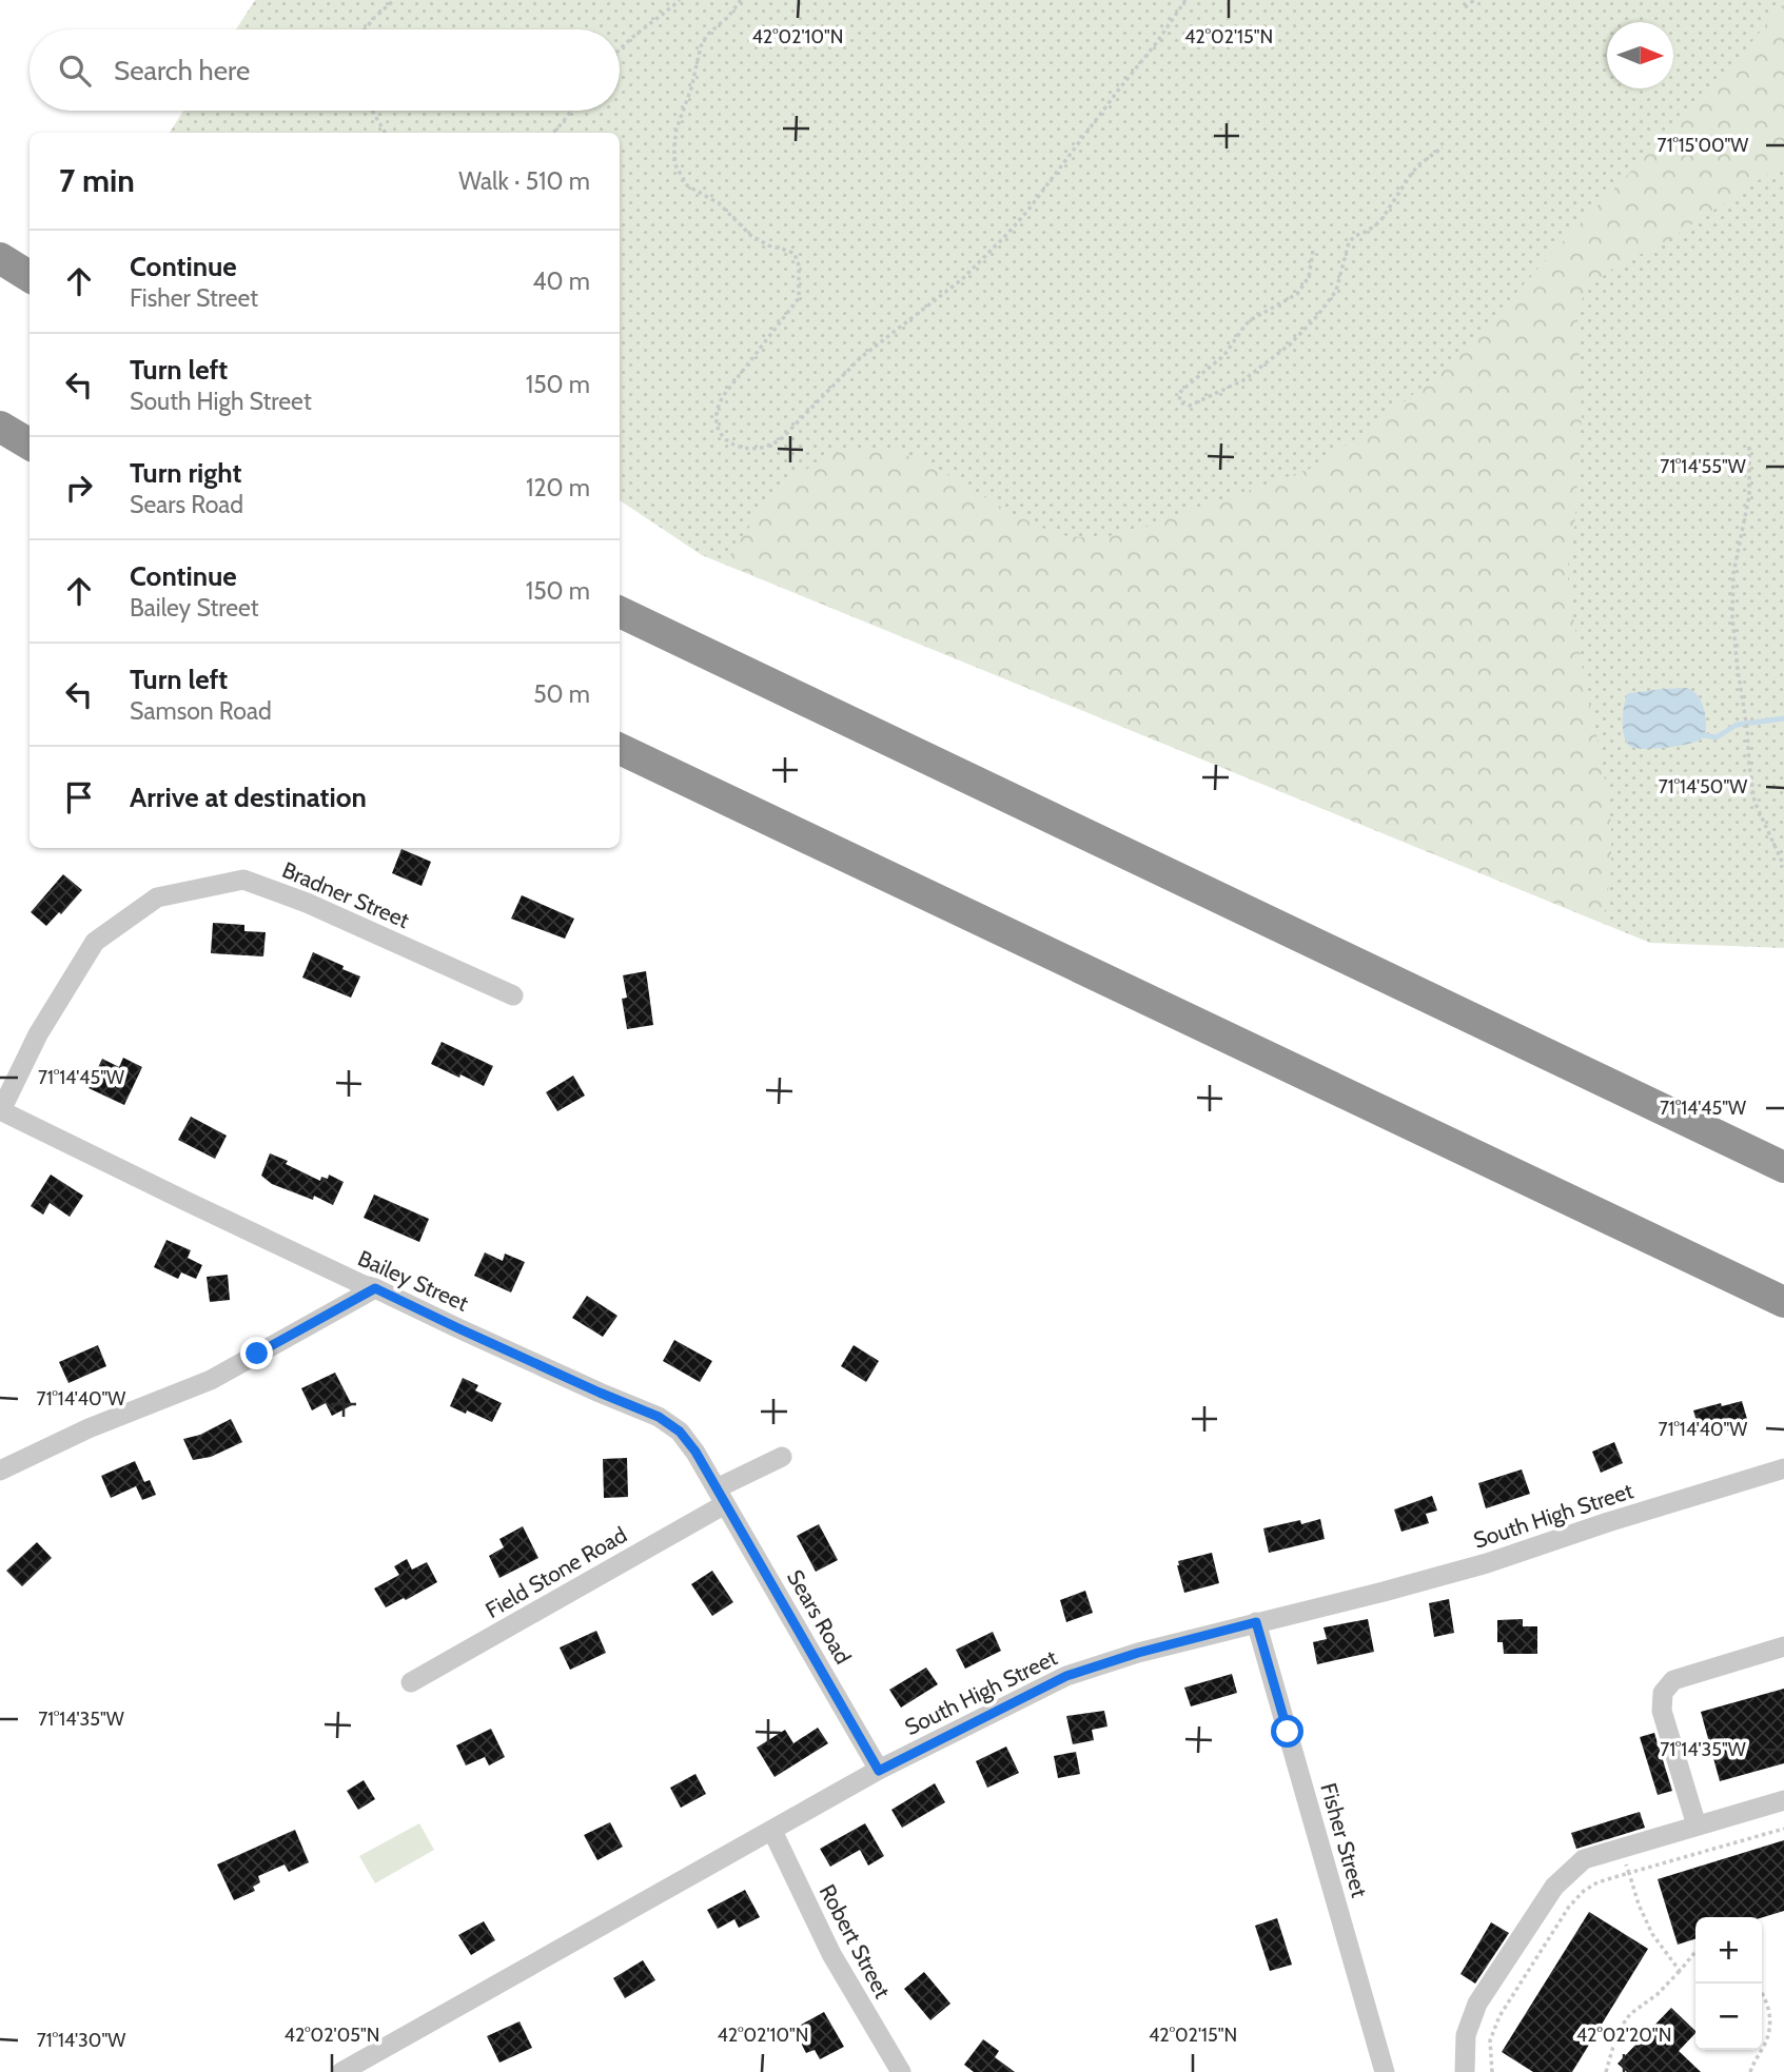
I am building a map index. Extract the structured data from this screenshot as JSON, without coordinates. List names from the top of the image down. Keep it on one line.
{"streets":{"street":["Bradner Street","Bailey Street","South High Street","Field Stone Road","Sears Road","Fisher Street","Robert Street"]},"crossings":[["Bradner Street","Bailey Street"],["Bailey Street","Field Stone Road"],["Bailey Street","Sears Road"],["South High Street","Sears Road"],["South High Street","Fisher Street"],["South High Street","Robert Street"],["Field Stone Road","Sears Road"]],"north":"right","page":{"search":"Search here","heading":["7 min","Walk · 510 m"],"list":[["Continue","Fisher Street","40 m"],["Turn left","South High Street","150 m"],["Turn right","Sears Road","120 m"],["Continue","Bailey Street","150 m"],["Turn left","Samson Road","50 m"],"Arrive at destination"],"map_buttons":["+","−"]},"coordinates":["42°02'10\"N","42°02'15\"N","71°15'00\"W","71°14'55\"W","71°14'50\"W","71°14'45\"W","71°14'40\"W","71°14'35\"W","42°02'05\"N","42°02'20\"N","71°14'30\"W"]}
